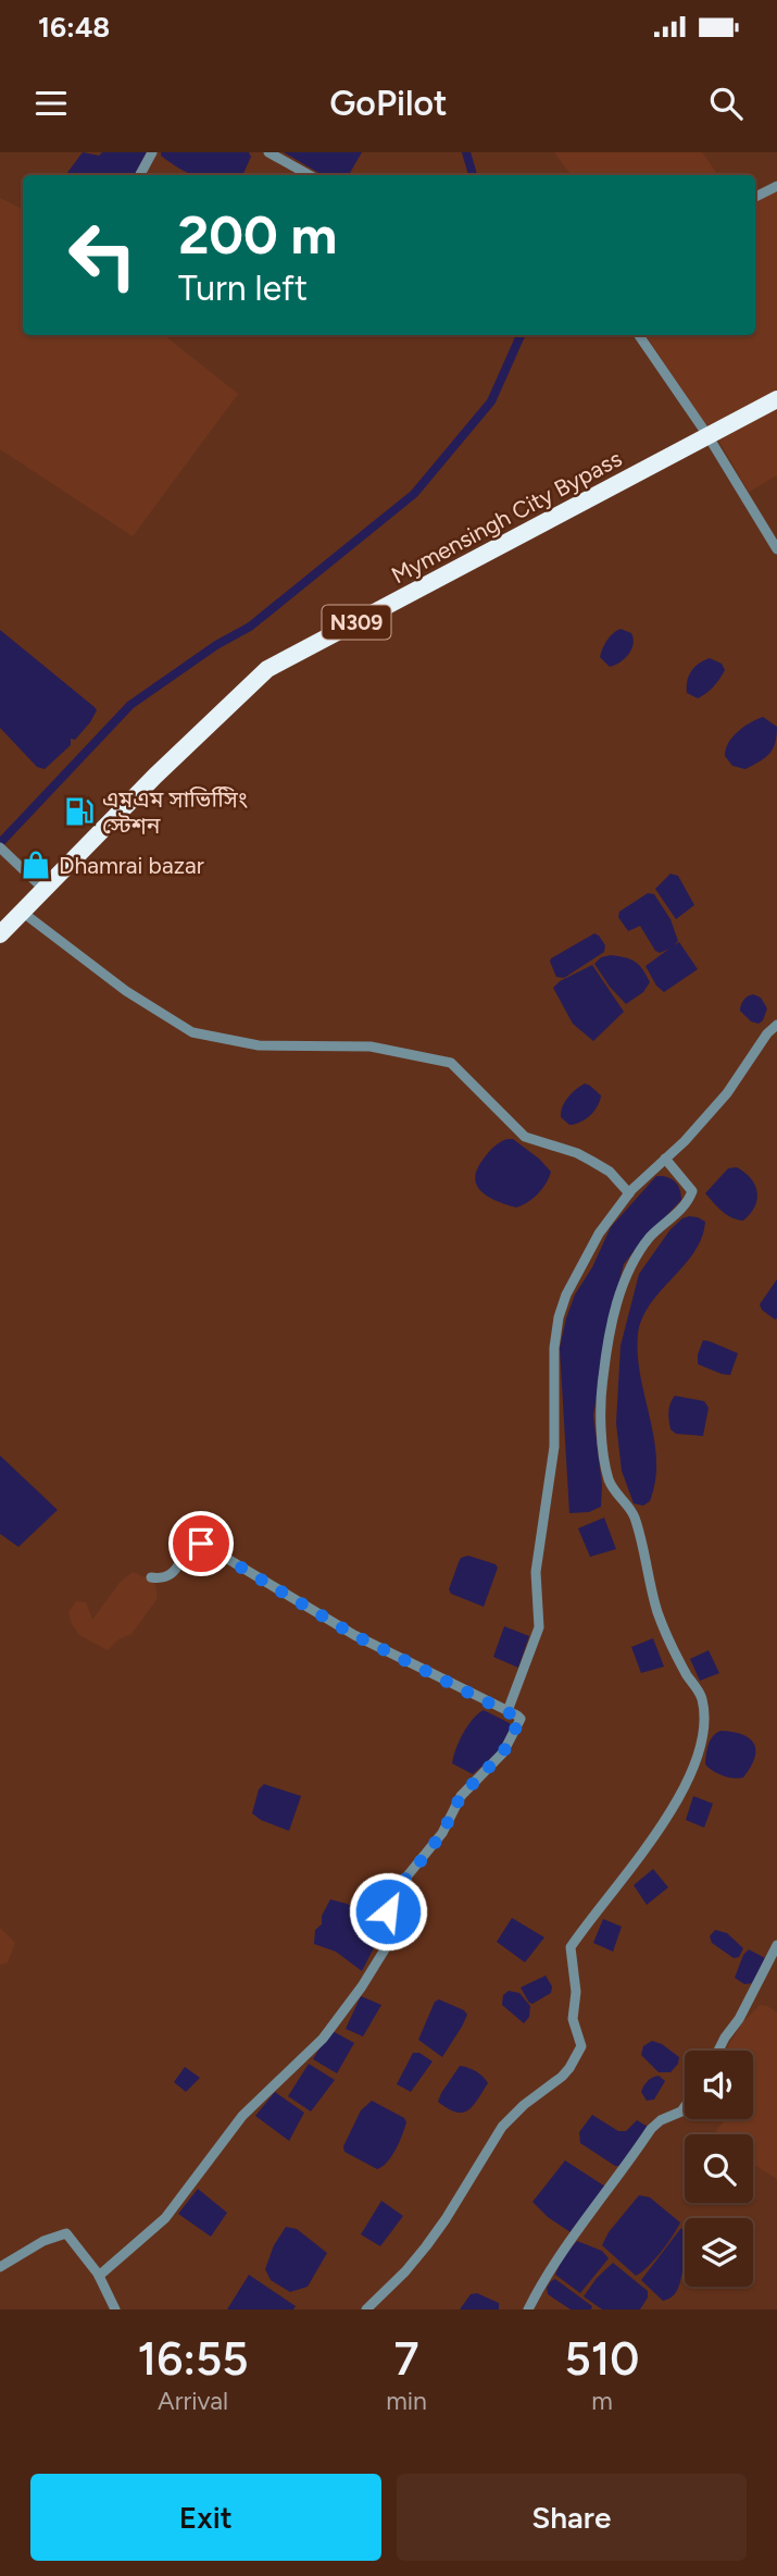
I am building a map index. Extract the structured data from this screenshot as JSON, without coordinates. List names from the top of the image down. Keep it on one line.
{"streets":{"highway":["Mymensingh City Bypass","N309"]},"places":{"fuel station":["এমএম সাভ‌িসি‌িং স্ট‌েশন"],"shop":["Dhamrai bazar"]},"page":{"status":"16:48","header":"GoPilot","turn":["200 m","Turn left"],"eta":["16:55","Arrival","7","min","510","m"],"buttons":["Exit","Share"]}}
